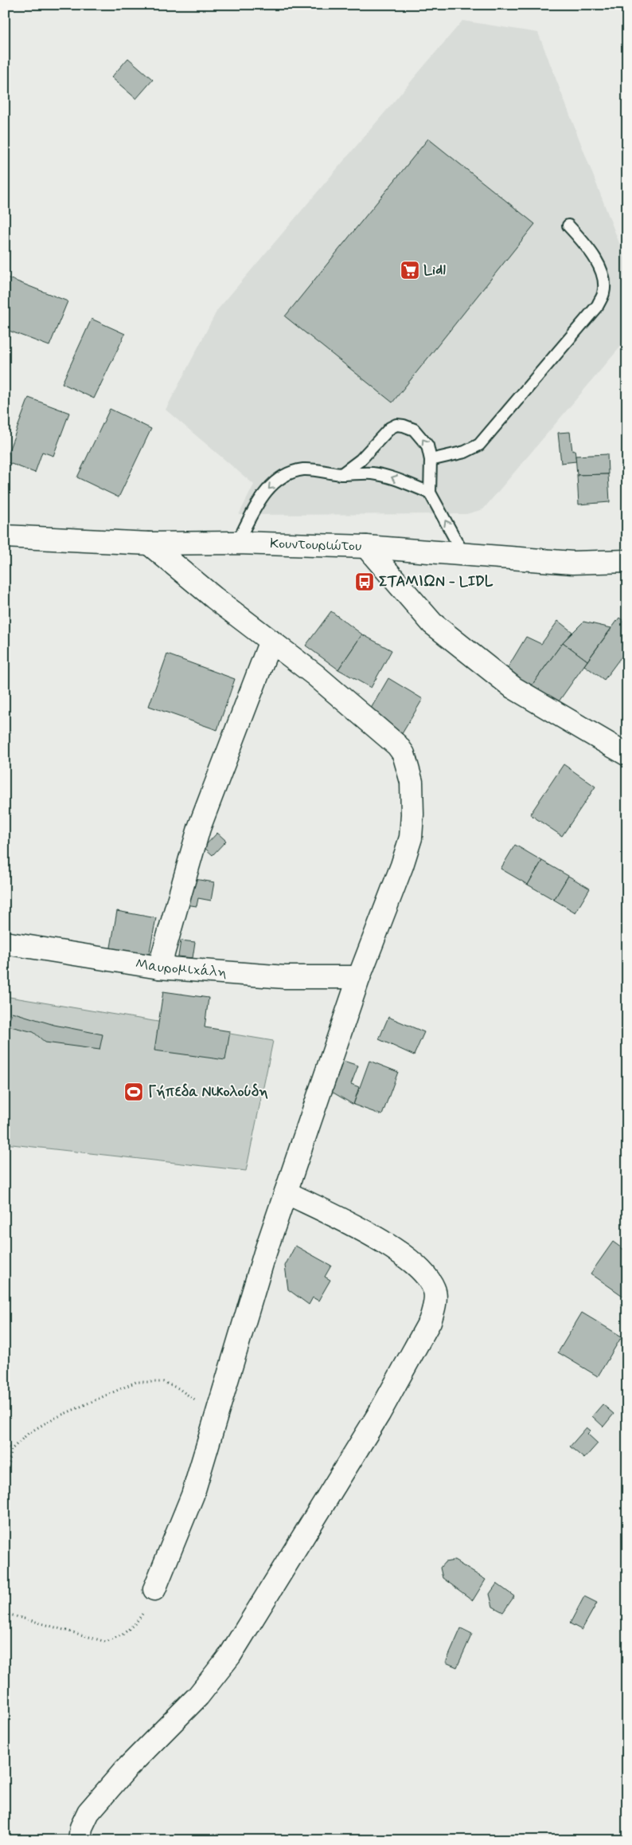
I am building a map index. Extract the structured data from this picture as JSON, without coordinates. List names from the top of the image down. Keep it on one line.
{"streets":{"street":["Κουντουριώτου","Μαυρομιχάλη"]},"places":{"supermarket":["Lidl"],"bus stop":["ΣΤΑΜΙΩΝ - LIDL"],"sports":["Γήπεδα Νικολούδη"]}}
